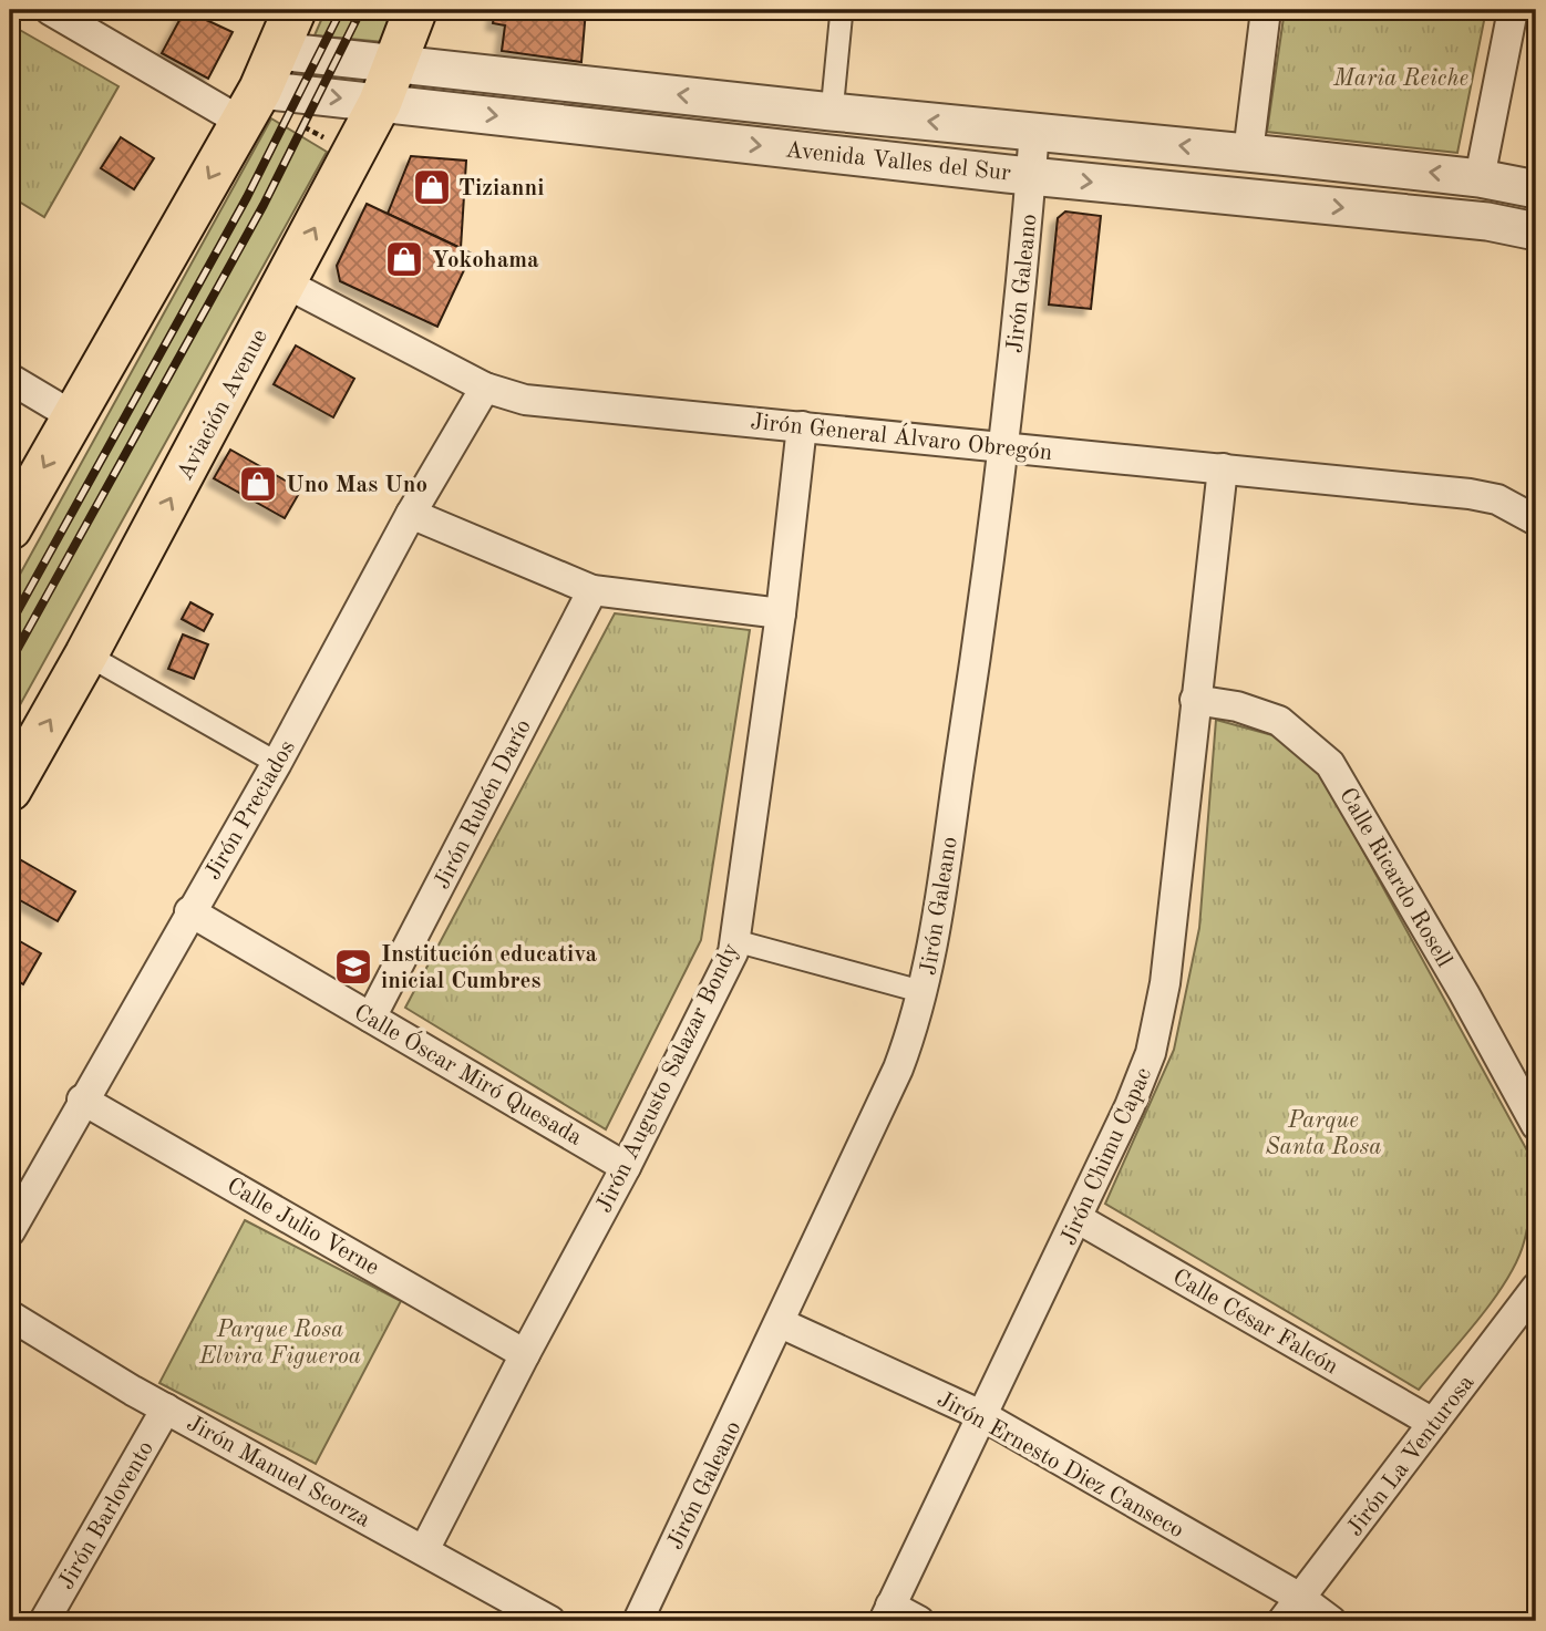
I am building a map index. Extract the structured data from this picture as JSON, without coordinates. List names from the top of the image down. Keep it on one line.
{"streets":{"main road":["Aviación Avenue"],"street":["Avenida Valles del Sur","Jirón Galeano","Jirón General Álvaro Obregón","Jirón Rubén Darío","Jirón Preciados","Calle Ricardo Rosell","Calle Óscar Miró Quesada","Jirón Augusto Salazar Bondy","Jirón Chimu Capac","Calle Julio Verne","Calle César Falcón","Jirón La Venturosa","Jirón Ernesto Diez Canseco","Jirón Manuel Scorza","Jirón Barlovento"]},"crossings":[["Avenida Valles del Sur","Jirón Galeano"],["Avenida Valles del Sur","Aviación Avenue"],["Jirón Galeano","Jirón General Álvaro Obregón"],["Jirón Galeano","Jirón Ernesto Diez Canseco"],["Aviación Avenue","Jirón General Álvaro Obregón"],["Jirón General Álvaro Obregón","Jirón Preciados"],["Jirón General Álvaro Obregón","Jirón Augusto Salazar Bondy"],["Jirón General Álvaro Obregón","Jirón Chimu Capac"],["Jirón Rubén Darío","Calle Óscar Miró Quesada"],["Jirón Preciados","Calle Óscar Miró Quesada"],["Jirón Preciados","Calle Julio Verne"],["Calle Ricardo Rosell","Jirón Chimu Capac"],["Calle Óscar Miró Quesada","Jirón Augusto Salazar Bondy"],["Jirón Augusto Salazar Bondy","Calle Julio Verne"],["Jirón Augusto Salazar Bondy","Jirón Manuel Scorza"],["Jirón Chimu Capac","Calle César Falcón"],["Jirón Chimu Capac","Jirón Ernesto Diez Canseco"],["Calle César Falcón","Jirón La Venturosa"],["Jirón La Venturosa","Jirón Ernesto Diez Canseco"],["Jirón Manuel Scorza","Jirón Barlovento"]],"parks":["Maria Reiche","Parque Santa Rosa","Parque Rosa Elvira Figueroa"],"places":{"shop":["Tizianni","Yokohama","Uno Mas Uno"],"school or university":["Institución educativa inicial Cumbres"]}}
